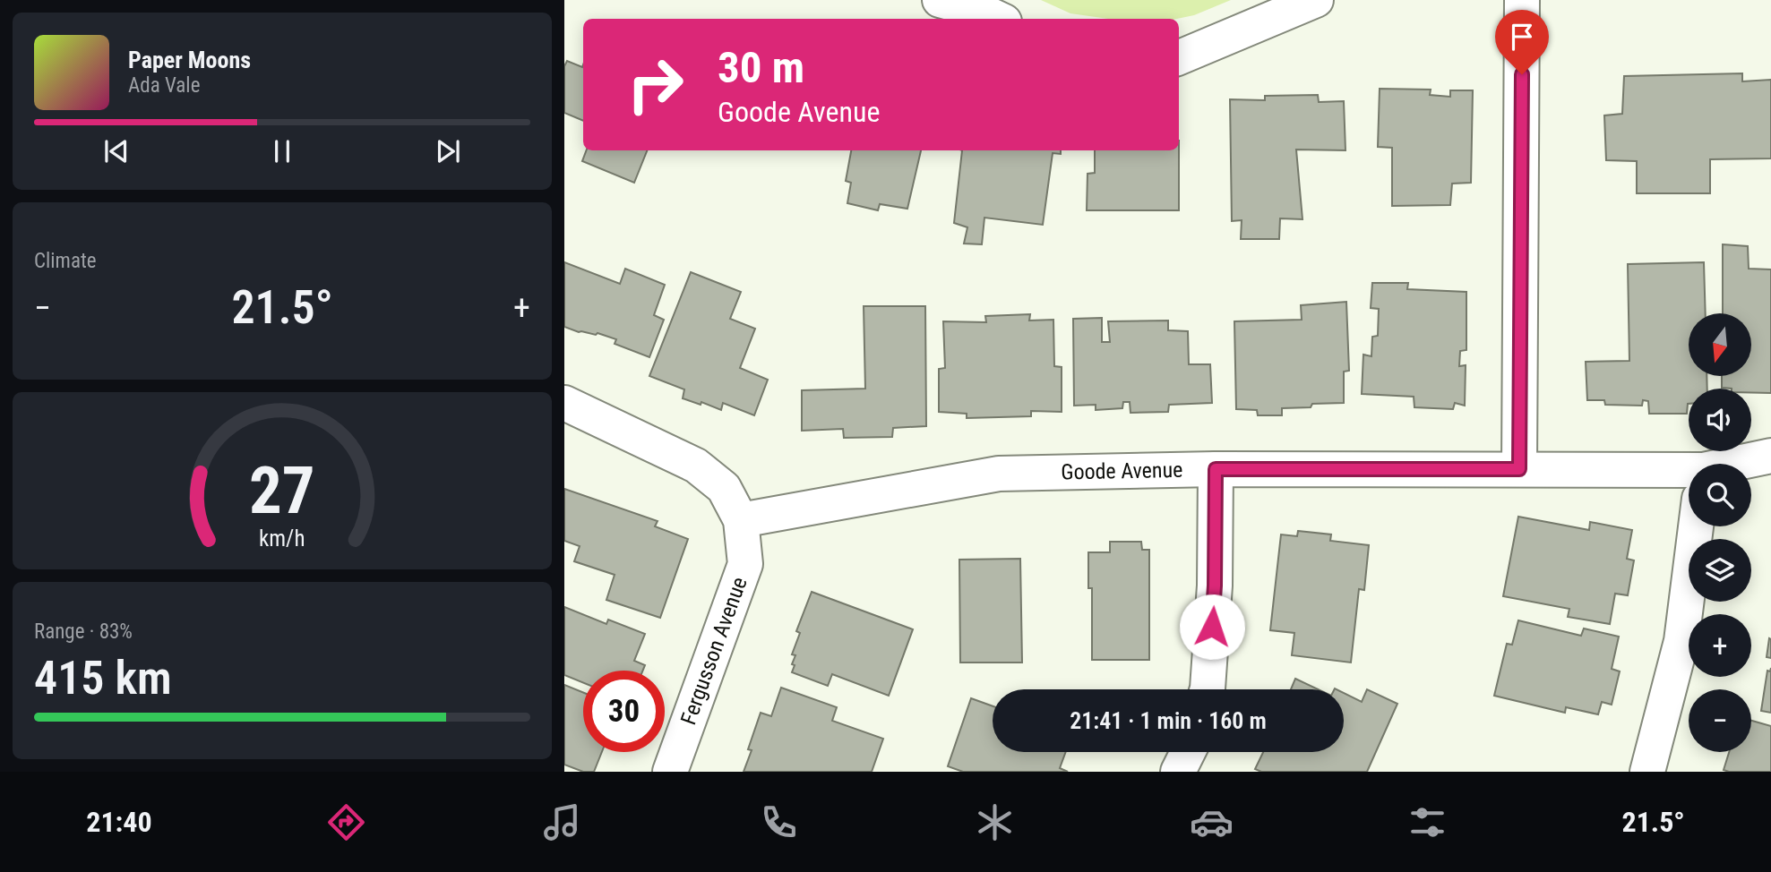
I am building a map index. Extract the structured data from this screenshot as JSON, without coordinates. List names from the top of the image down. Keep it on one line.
{"streets":{"street":["Goode Avenue","Fergusson Avenue"]},"crossings":[["Goode Avenue","Fergusson Avenue"]],"north":"bottom","page":{"turn":["30 m","Goode Avenue"],"song":["Paper Moons","Ada Vale"],"tile":["Climate",["Range · 83%","415 km"]],"heat":["−","21.5°","+"],"map_buttons":["+","−"],"limit":"30","trip":"21:41 · 1 min · 160 m","tabs":["21:40","21.5°"],"gauge":["27","km/h"]}}
